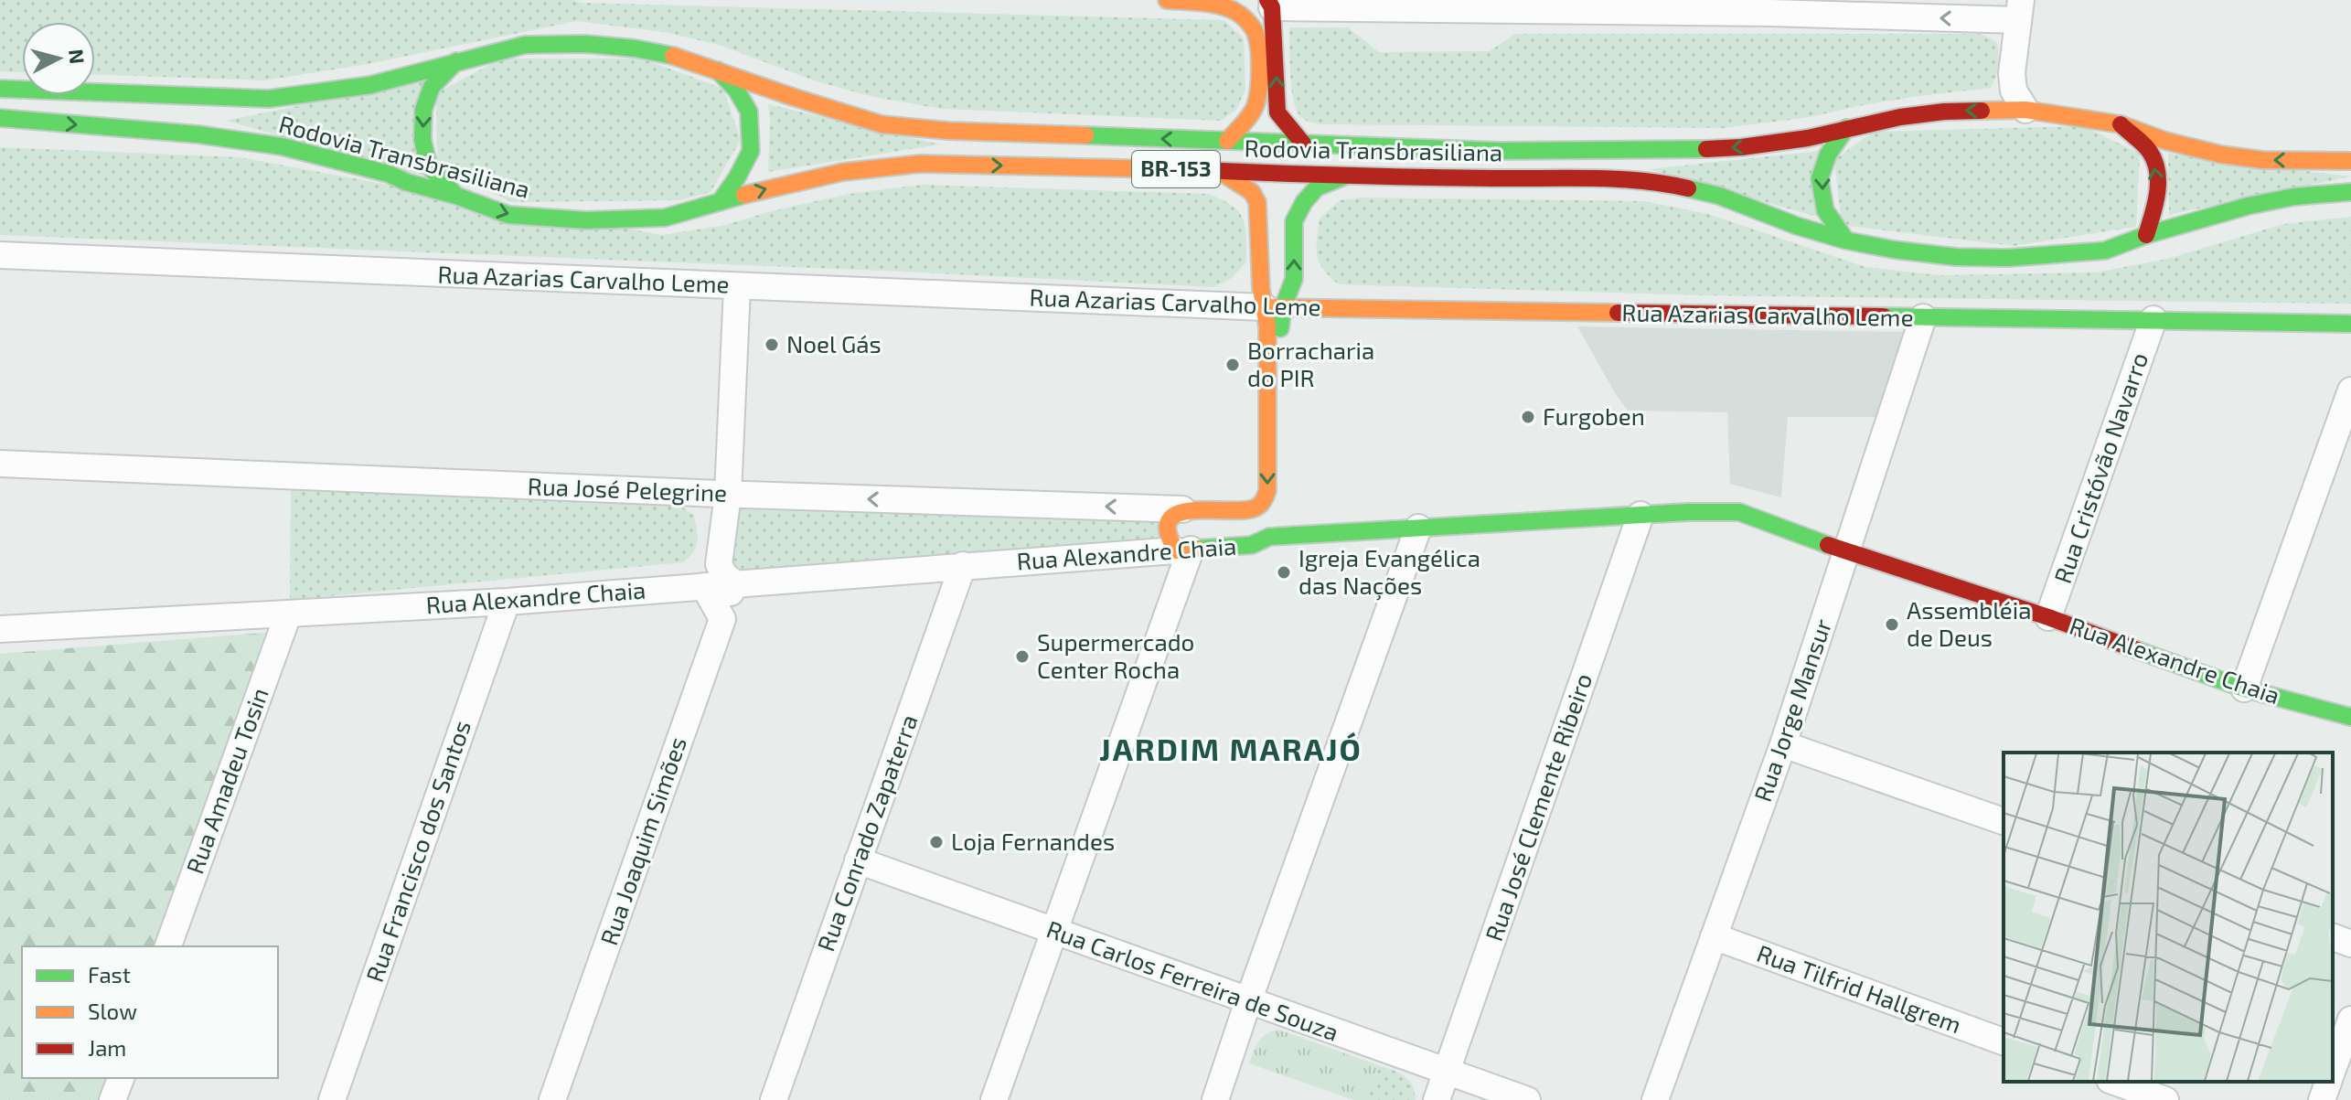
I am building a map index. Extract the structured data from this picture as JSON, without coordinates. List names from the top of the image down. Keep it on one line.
{"streets":{"main road":["Rodovia Transbrasiliana","BR-153","Rua Azarias Carvalho Leme","Rua José Pelegrine","Rua Alexandre Chaia"],"street":["Rua Cristóvão Navarro","Rua Jorge Mansur","Rua Amadeu Tosin","Rua José Clemente Ribeiro","Rua Conrado Zapaterra","Rua Joaquim Simões","Rua Francisco dos Santos","Rua Carlos Ferreira de Souza","Rua Tilfrid Hallgrem"]},"crossings":[["Rua Azarias Carvalho Leme","Rua Cristóvão Navarro"],["Rua Azarias Carvalho Leme","Rua José Pelegrine"],["Rua Azarias Carvalho Leme","Rua Jorge Mansur"],["Rua Cristóvão Navarro","Rua Alexandre Chaia"],["Rua Alexandre Chaia","Rua Jorge Mansur"],["Rua Alexandre Chaia","Rua Amadeu Tosin"],["Rua Alexandre Chaia","Rua José Clemente Ribeiro"],["Rua Alexandre Chaia","Rua Conrado Zapaterra"],["Rua Alexandre Chaia","Rua Joaquim Simões"],["Rua Alexandre Chaia","Rua Francisco dos Santos"],["Rua Jorge Mansur","Rua Tilfrid Hallgrem"],["Rua José Clemente Ribeiro","Rua Carlos Ferreira de Souza"],["Rua Conrado Zapaterra","Rua Carlos Ferreira de Souza"]],"districts":["JARDIM MARAJÓ"],"places":["Noel Gás","Borracharia do PIR","Furgoben","Igreja Evangélica das Nações","Assembléia de Deus","Supermercado Center Rocha","Loja Fernandes"],"legend":["Fast","Slow","Jam"],"north":"right"}
